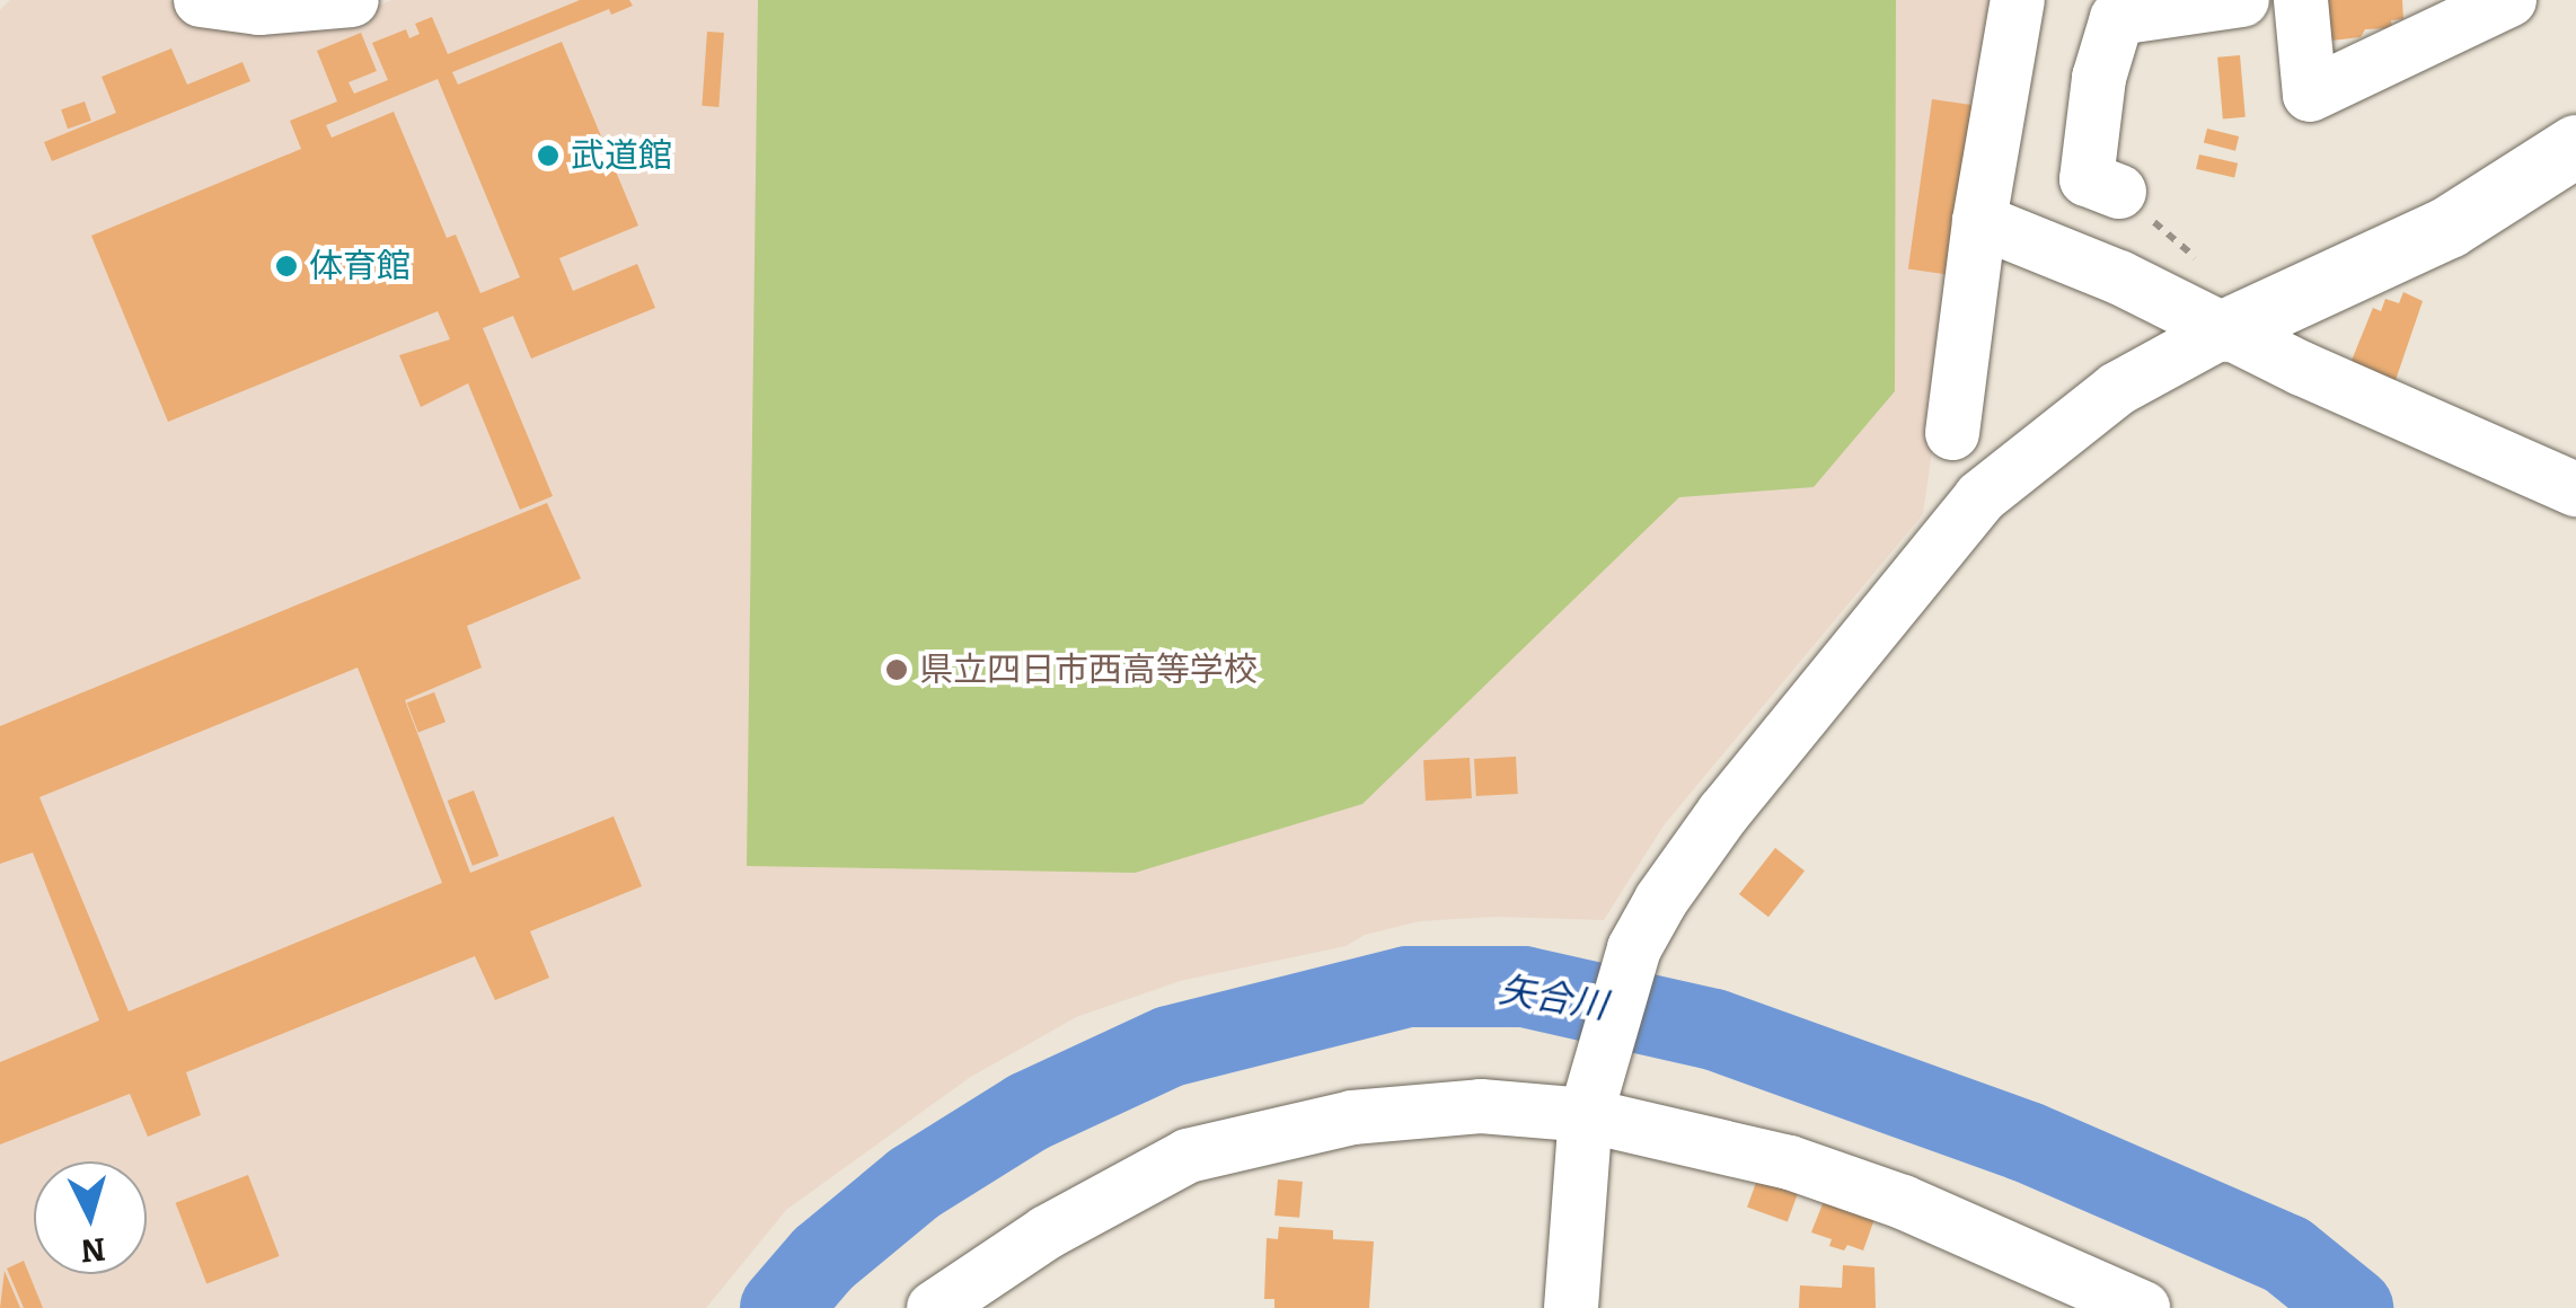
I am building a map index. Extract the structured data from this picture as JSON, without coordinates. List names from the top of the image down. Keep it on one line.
{"water":["矢合川"],"places":["武道館","体育館","県立四日市西高等学校"],"north":"bottom"}
